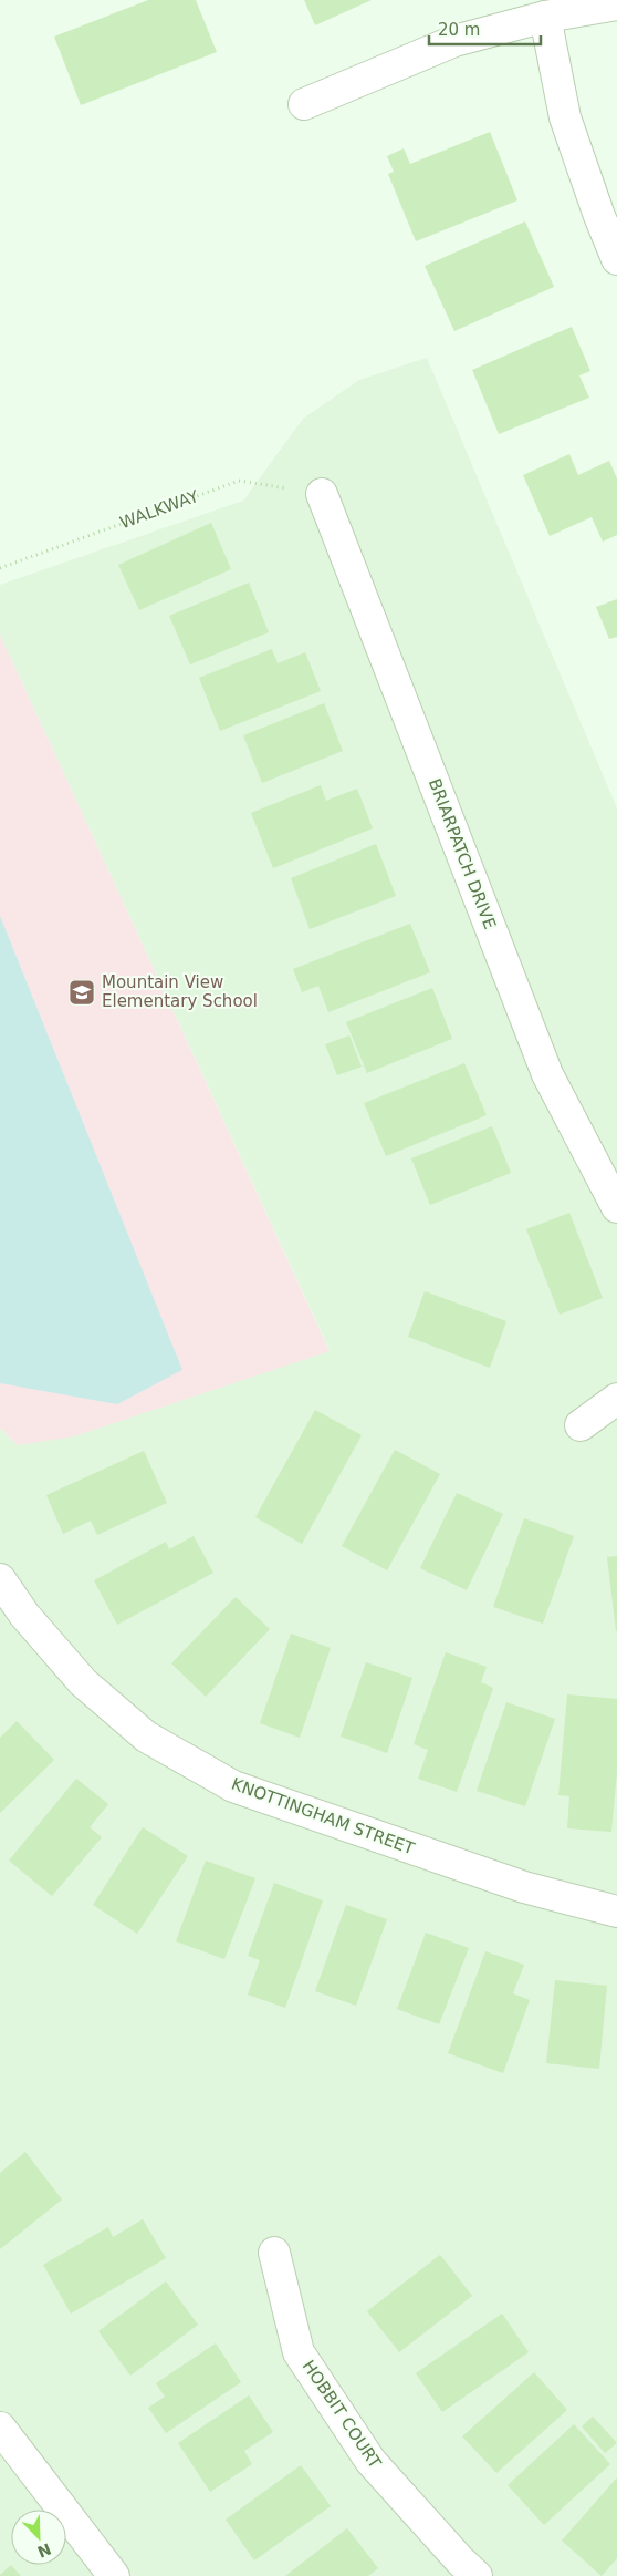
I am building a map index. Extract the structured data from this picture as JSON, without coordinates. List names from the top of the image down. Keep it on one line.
{"streets":{"street":["BRIARPATCH DRIVE","KNOTTINGHAM STREET","HOBBIT COURT"],"path":["WALKWAY"]},"crossings":[["WALKWAY","BRIARPATCH DRIVE"]],"places":{"school or university":["Mountain View Elementary School"]},"scale_bar":"20 m","north":"bottom right"}
